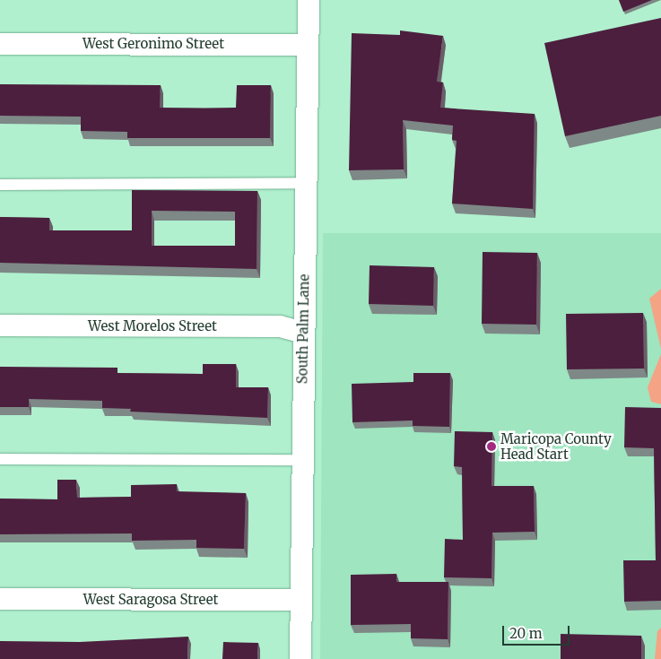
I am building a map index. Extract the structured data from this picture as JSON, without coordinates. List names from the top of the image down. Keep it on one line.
{"streets":{"street":["West Geronimo Street","West Morelos Street","South Palm Lane","West Saragosa Street"]},"crossings":[["West Geronimo Street","South Palm Lane"],["West Morelos Street","South Palm Lane"],["South Palm Lane","West Saragosa Street"]],"places":["Maricopa County Head Start"],"scale_bar":"20 m"}
